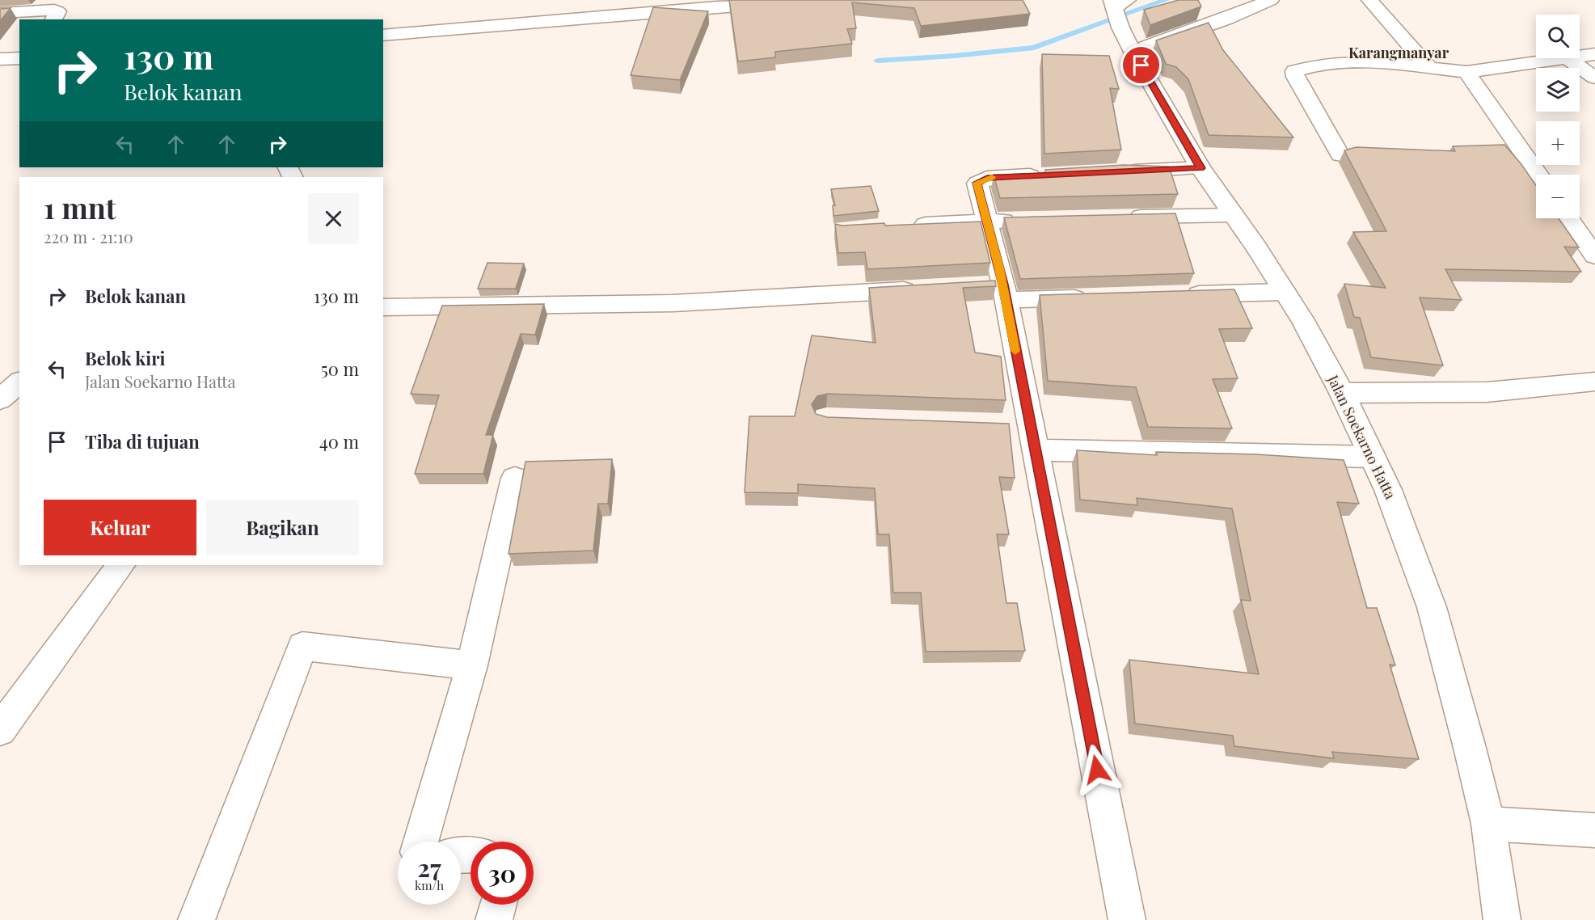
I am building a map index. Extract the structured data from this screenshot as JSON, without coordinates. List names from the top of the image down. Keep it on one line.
{"streets":{"street":["Jalan Soekarno Hatta"]},"districts":["Karangmanyar"],"page":{"map_buttons":["+","−"],"turn":["130 m","Belok kanan"],"heading":["1 mnt","220 m · 21:10"],"list":[{"name":"Belok kanan","value":"130 m"},{"name":"Belok kiri","note":"Jalan Soekarno Hatta","value":"50 m"},{"name":"Tiba di tujuan","value":"40 m"}],"buttons":["Keluar","Bagikan"],"speed":"27 km/h","limit":"30"}}
